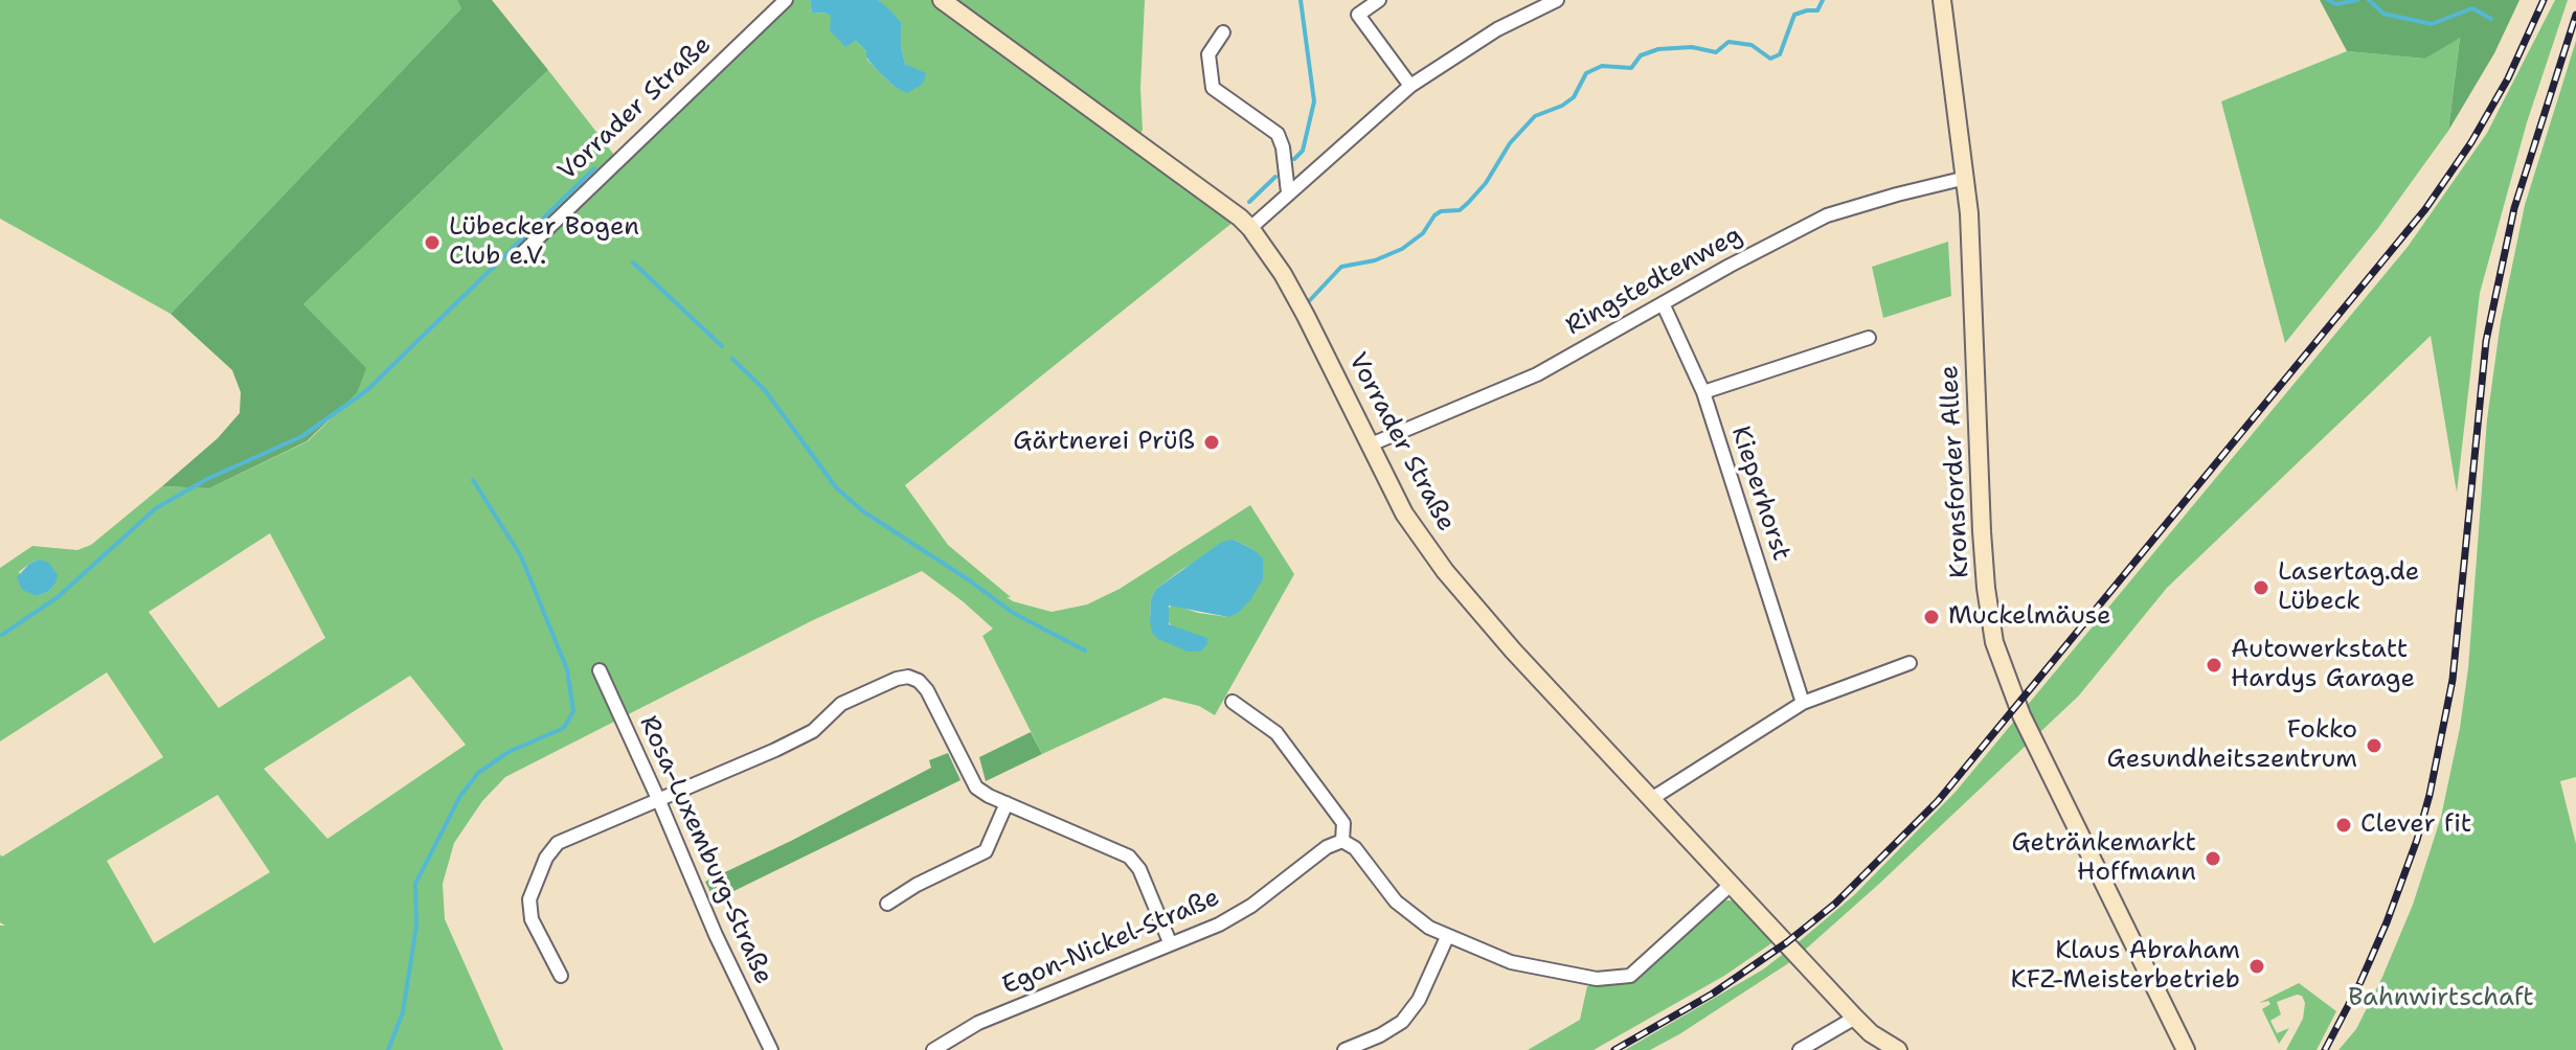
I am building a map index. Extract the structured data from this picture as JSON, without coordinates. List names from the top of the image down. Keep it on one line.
{"streets":{"street":["Vorrader Straße","Ringstedtenweg","Kronsforder Allee","Kieperhorst","Rosa-Luxemburg-Straße","Egon-Nickel-Straße"]},"crossings":[["Vorrader Straße","Ringstedtenweg"],["Ringstedtenweg","Kronsforder Allee"],["Ringstedtenweg","Kieperhorst"]],"parks":["Bahnwirtschaft"],"places":["Lübecker Bogen Club e.V.","Gärtnerei Prüß","Lasertag.de Lübeck","Muckelmäuse","Autowerkstatt Hardys Garage","Fokko Gesundheitszentrum","Clever fit","Getränkemarkt Hoffmann","Klaus Abraham KFZ-Meisterbetrieb"]}
